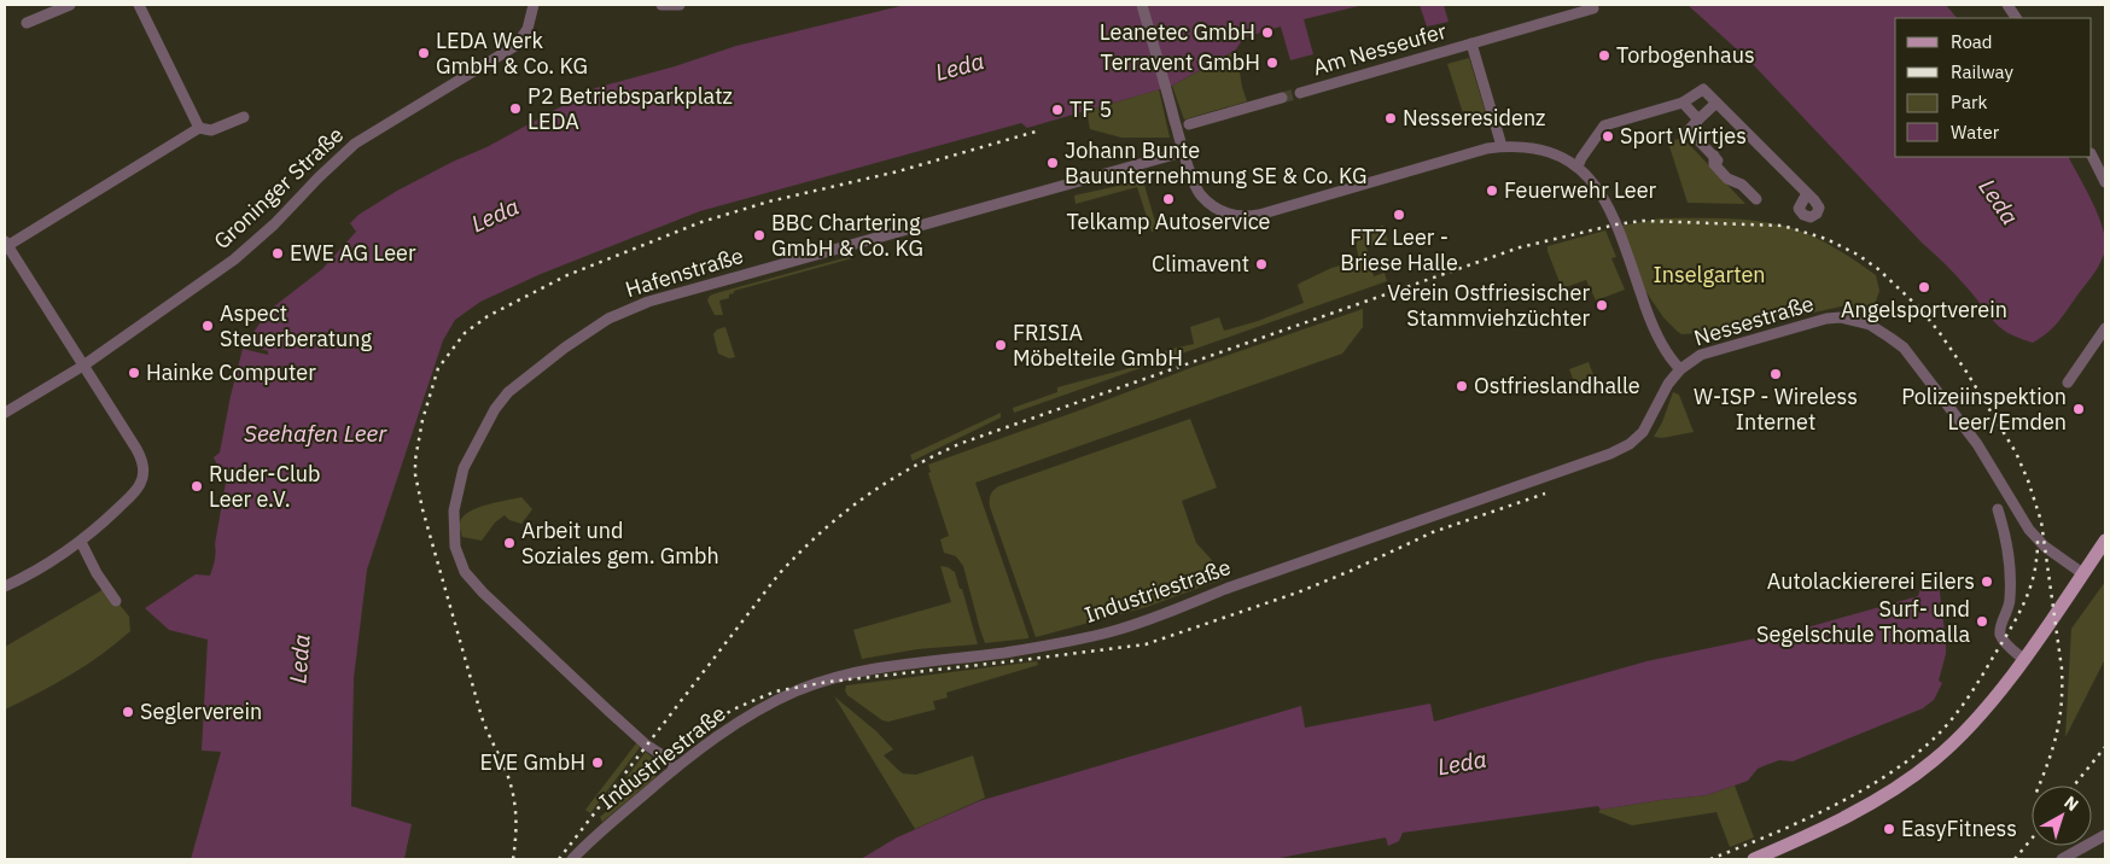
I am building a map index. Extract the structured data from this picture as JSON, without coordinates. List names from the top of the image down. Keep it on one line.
{"streets":{"street":["Am Nesseufer","Groninger Straße","Hafenstraße","Nessestraße","Industriestraße"]},"crossings":[["Am Nesseufer","Nessestraße"],["Hafenstraße","Nessestraße"],["Hafenstraße","Industriestraße"],["Nessestraße","Industriestraße"]],"water":["Leda","Seehafen Leer"],"parks":["Inselgarten"],"places":["Leanetec GmbH","LEDA Werk GmbH & Co. KG","Torbogenhaus","Terravent GmbH","P2 Betriebsparkplatz LEDA","TF 5","Nesseresidenz","Sport Wirtjes","Johann Bunte Bauunternehmung SE & Co. KG","Feuerwehr Leer","Telkamp Autoservice","FTZ Leer - Briese Halle","BBC Chartering GmbH & Co. KG","EWE AG Leer","Climavent","Angelsportverein","Verein Ostfriesischer Stammviehzüchter","Aspect Steuerberatung","FRISIA Möbelteile GmbH","Hainke Computer","W-ISP - Wireless Internet","Ostfrieslandhalle","Polizeiinspektion Leer/Emden","Ruder-Club Leer e.V.","Arbeit und Soziales gem. Gmbh","Autolackiererei Eilers","Surf- und Segelschule Thomalla","Seglerverein","EVE GmbH","EasyFitness"],"legend":["Road","Railway","Park","Water"],"north":"top right"}
